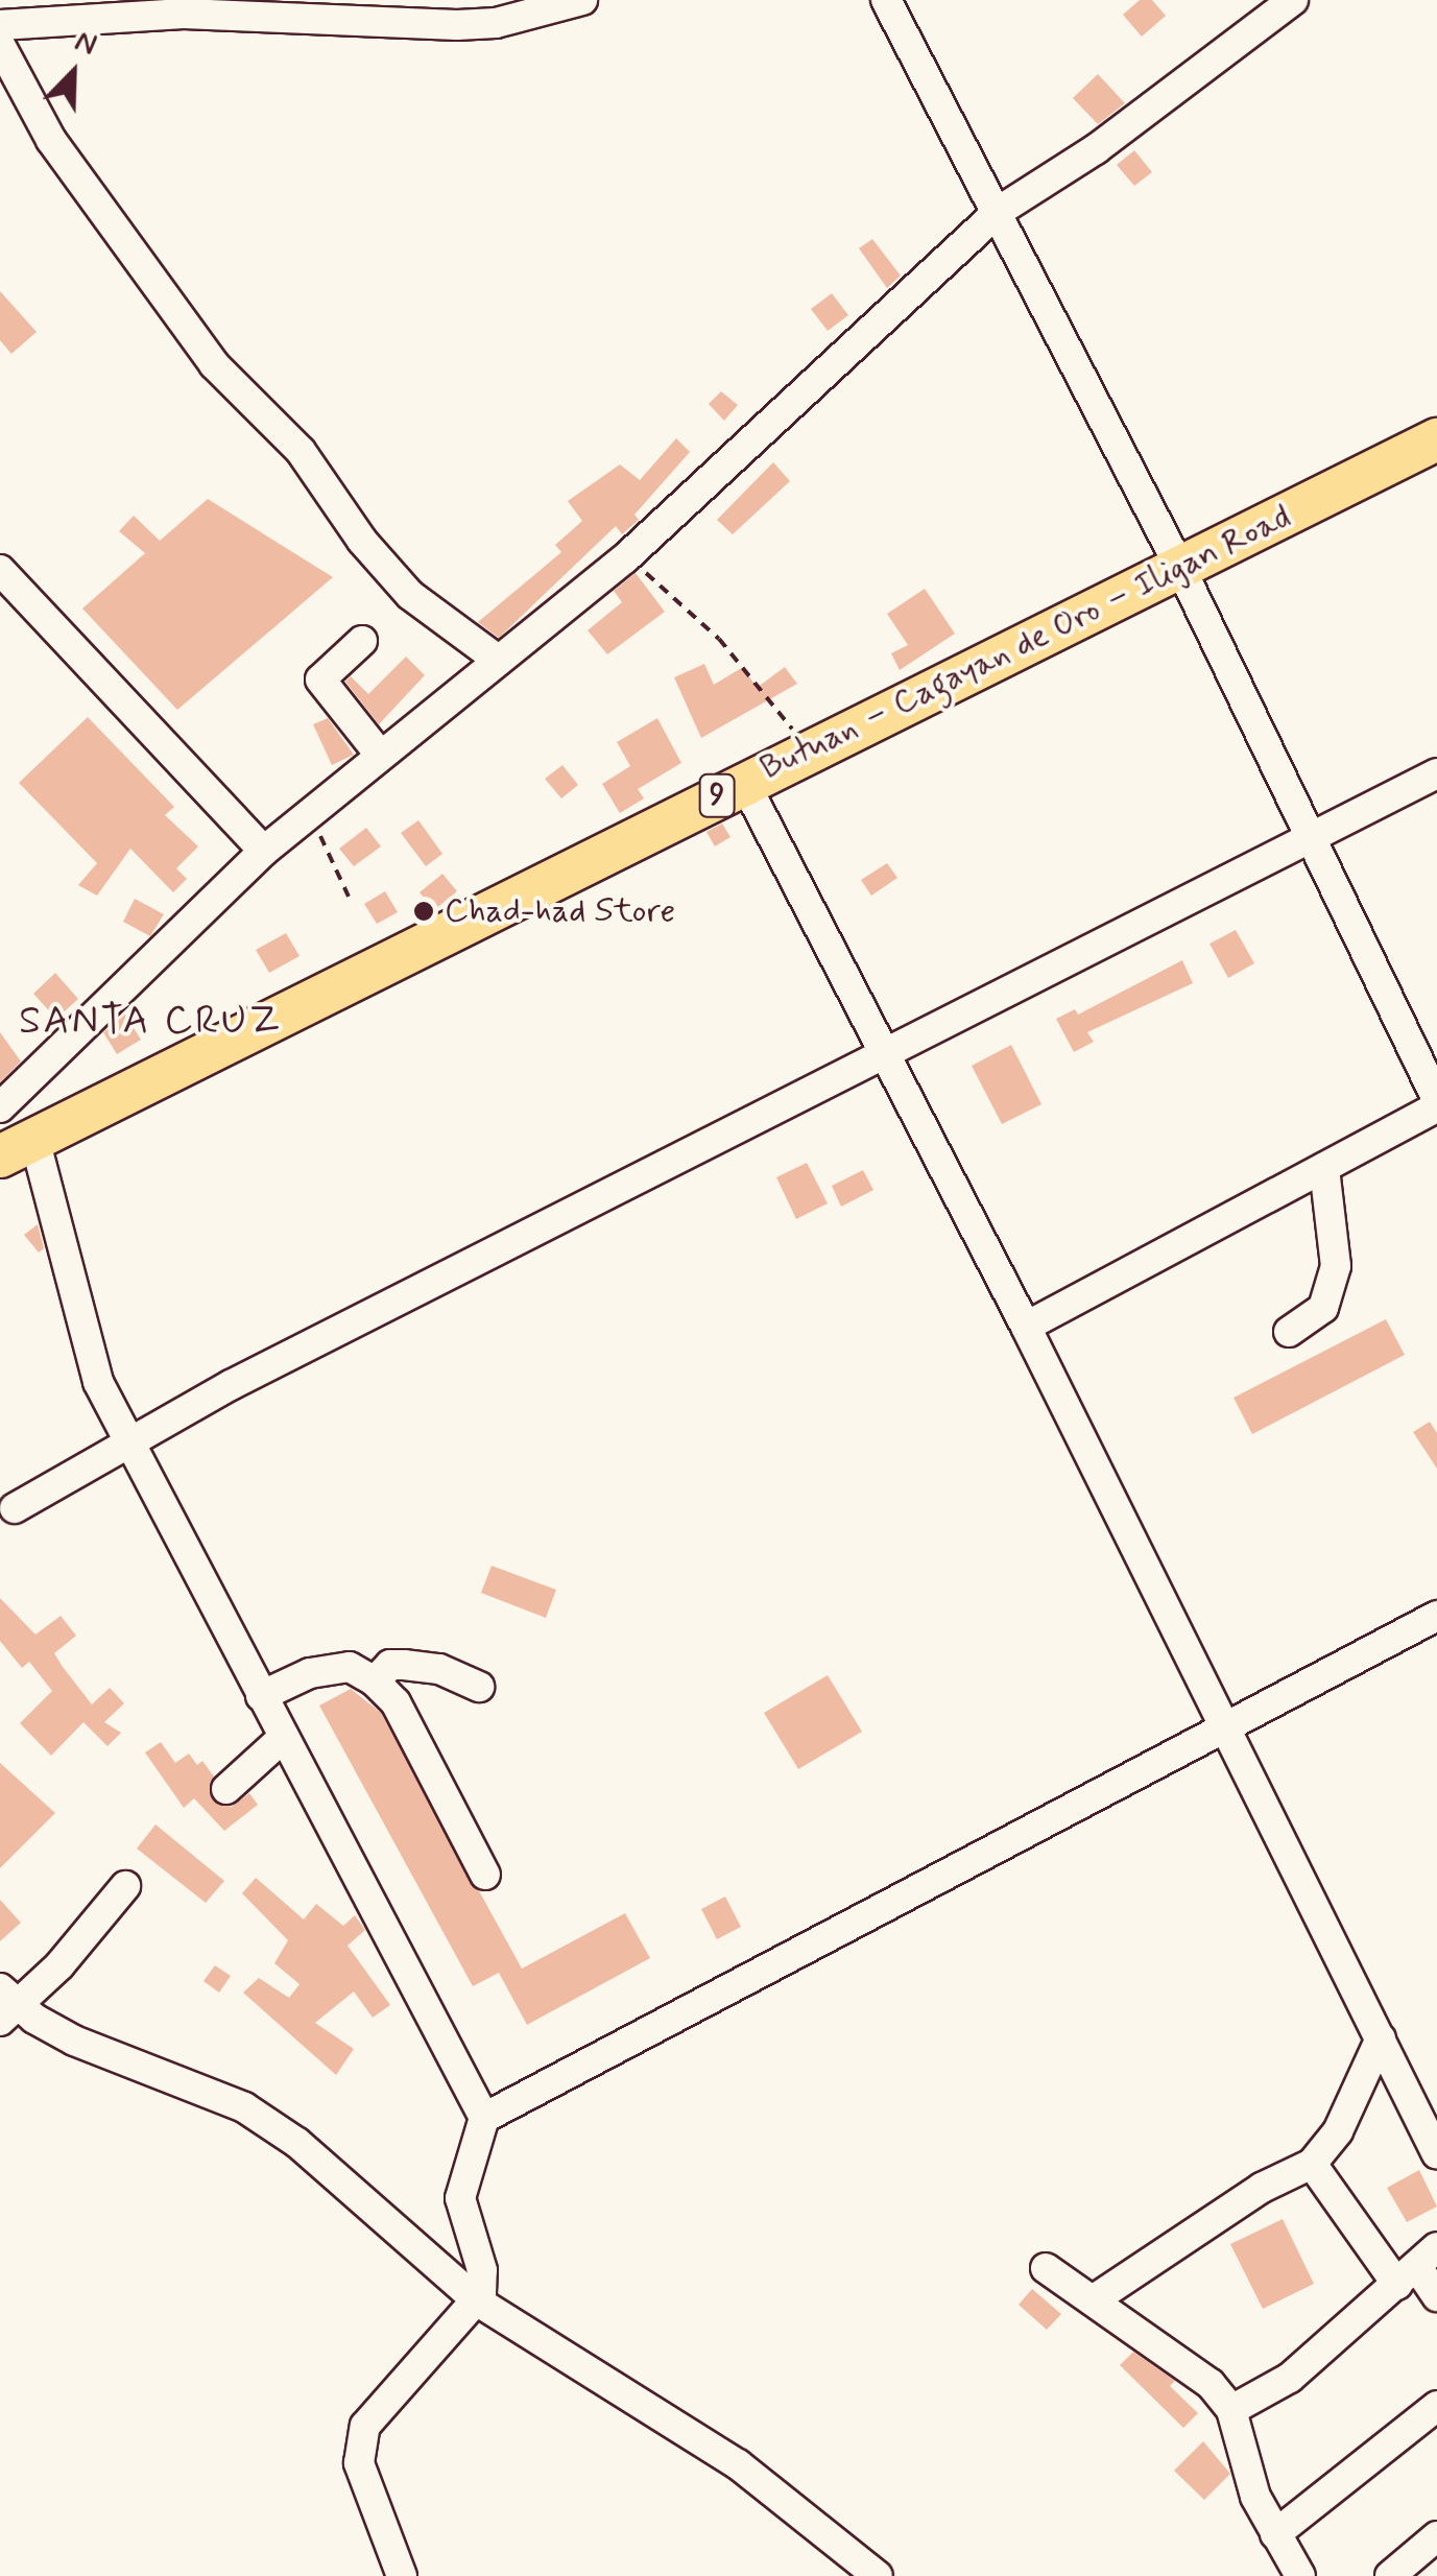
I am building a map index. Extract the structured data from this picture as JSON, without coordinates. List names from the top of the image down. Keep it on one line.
{"streets":{"highway":["Butuan – Cagayan de Oro – Iligan Road","9"]},"districts":["SANTA CRUZ"],"places":["Chad-had Store"],"north":"top right"}
